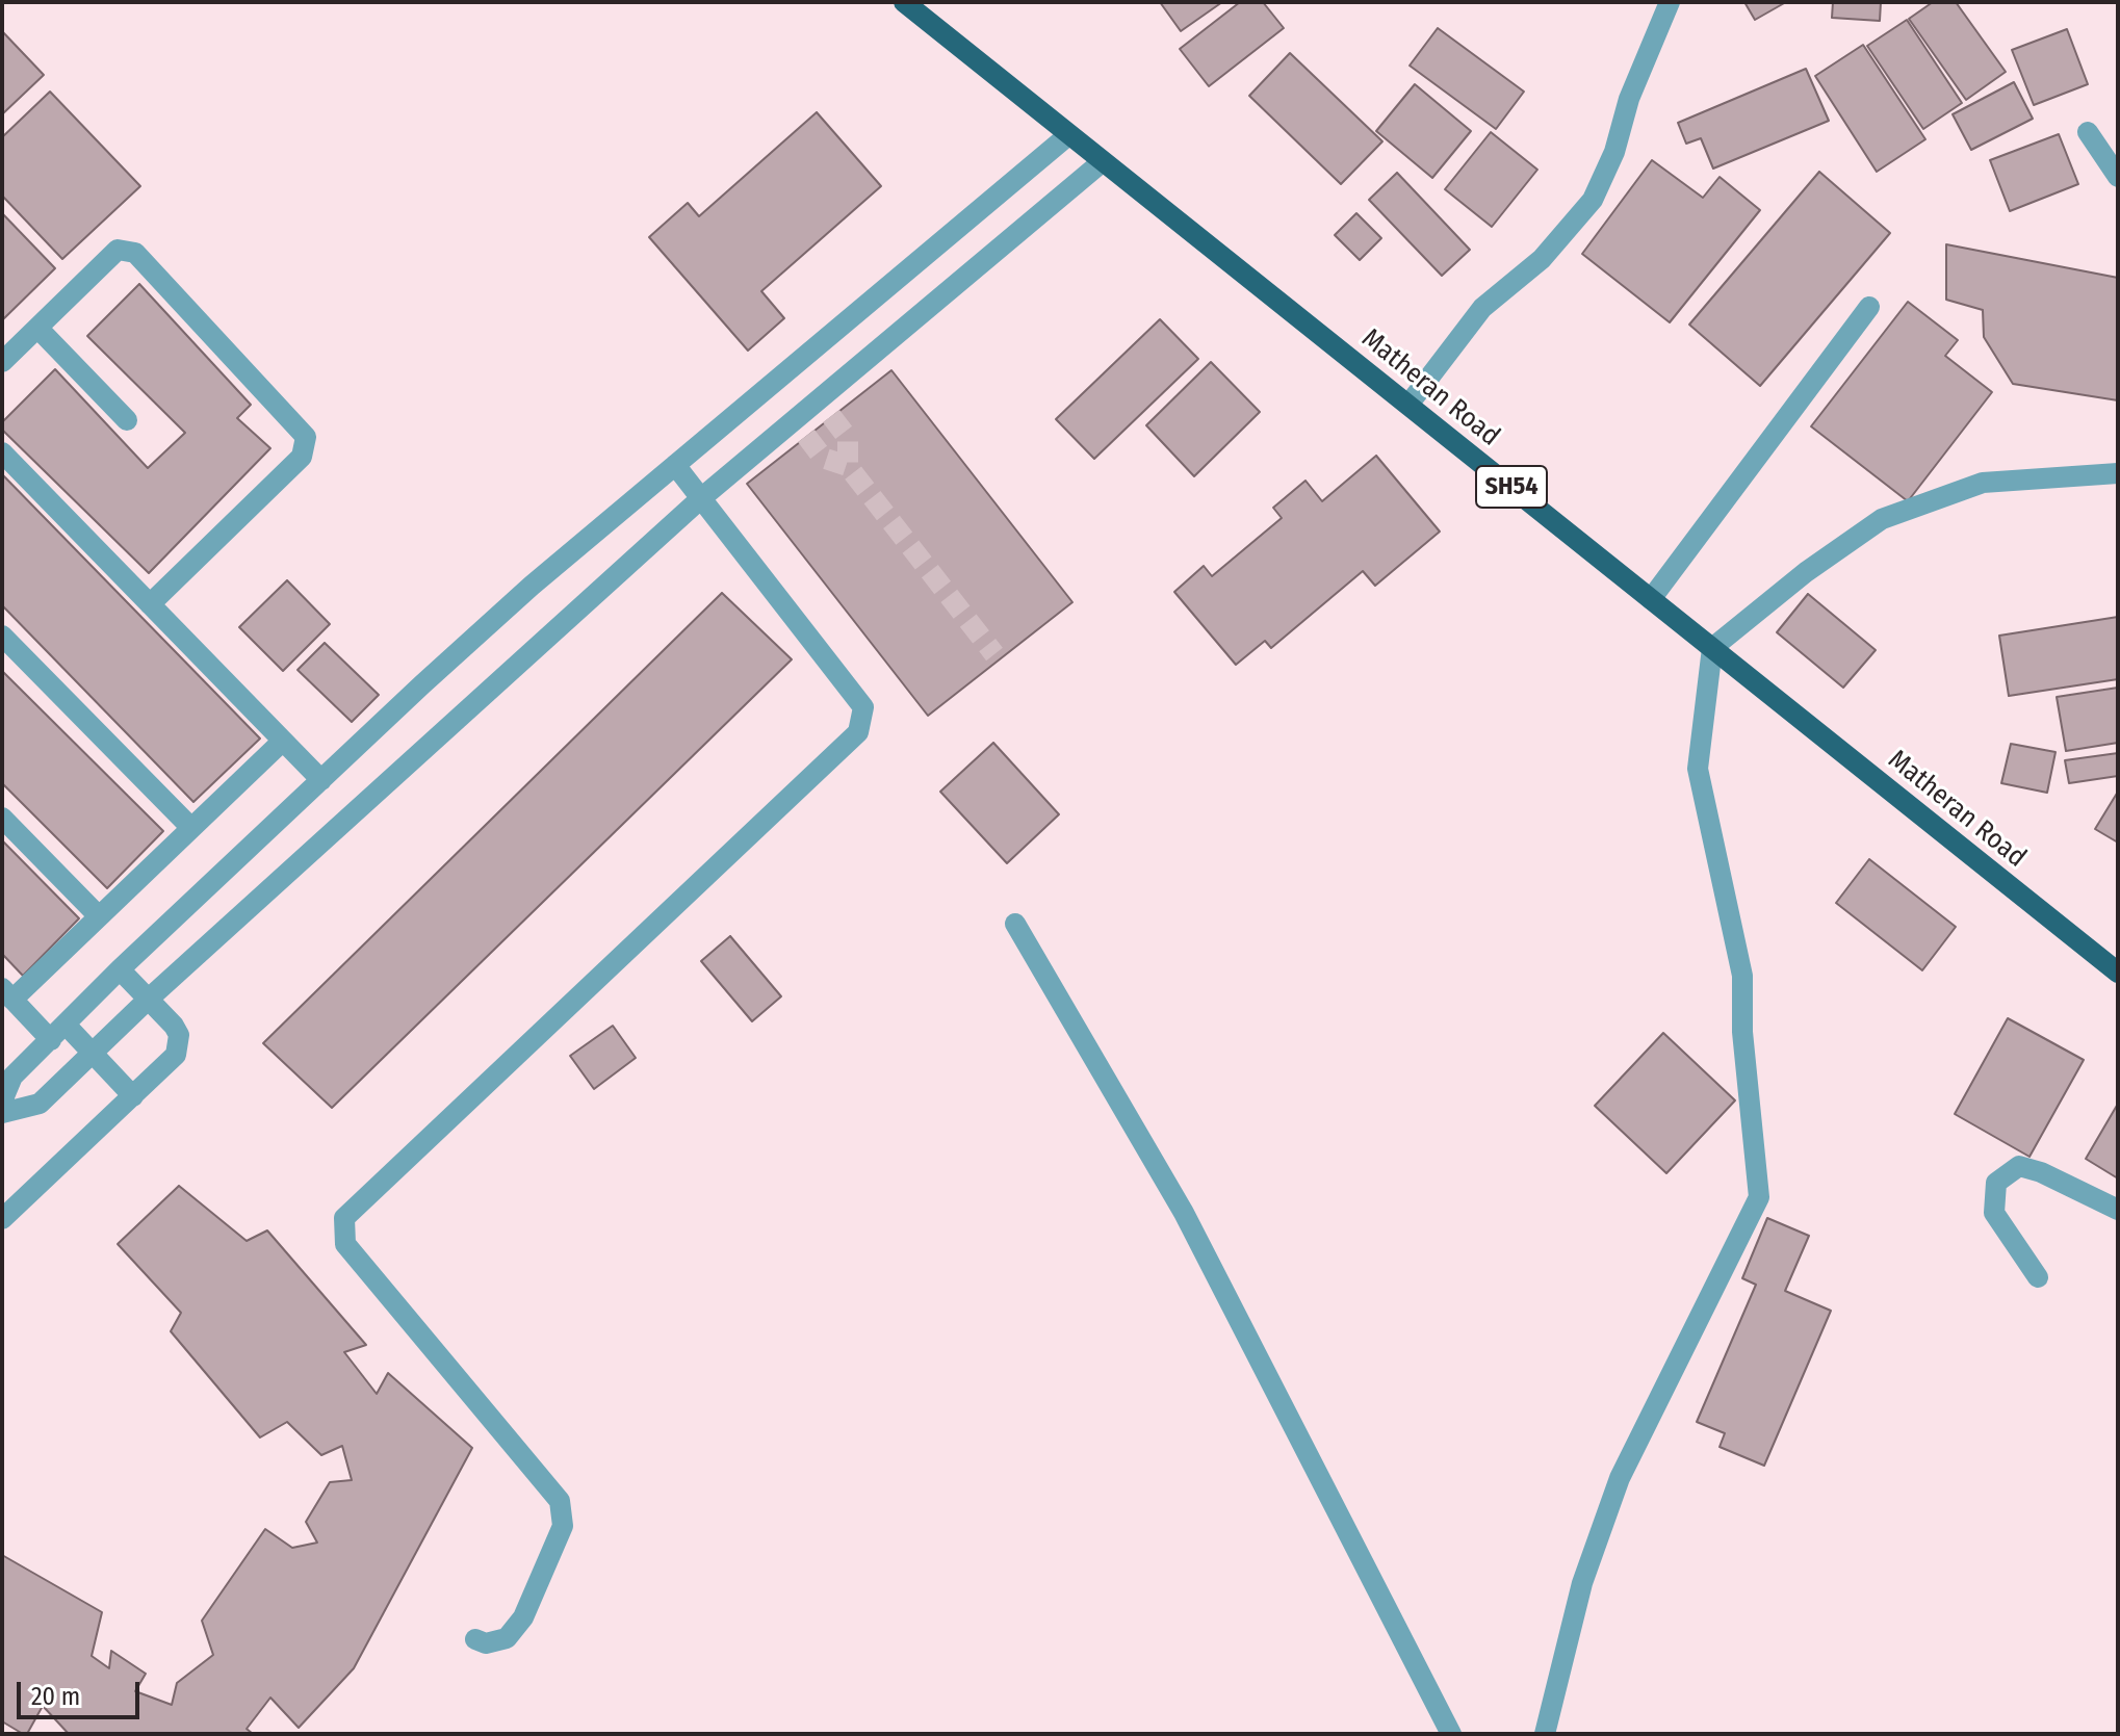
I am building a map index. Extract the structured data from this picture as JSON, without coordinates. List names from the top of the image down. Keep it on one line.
{"streets":{"main road":["Matheran Road","SH54"]},"scale_bar":"20 m"}
